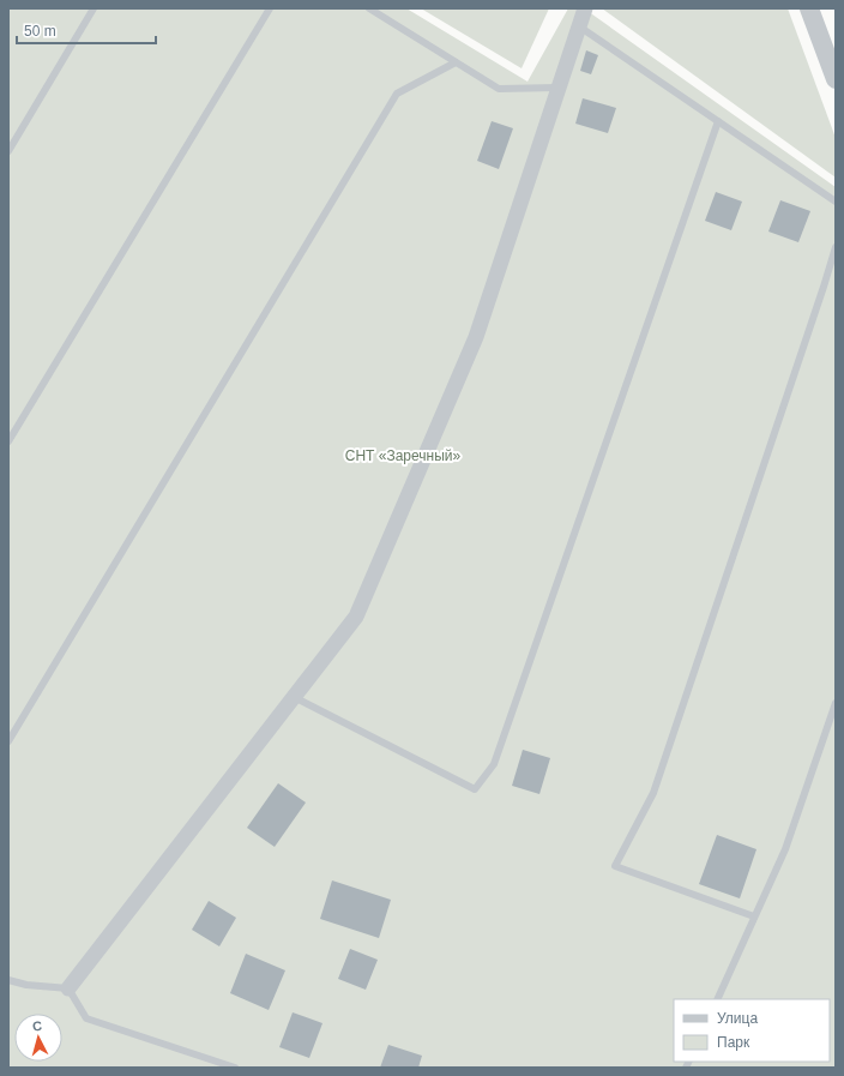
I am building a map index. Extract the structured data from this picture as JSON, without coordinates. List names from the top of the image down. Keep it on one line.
{"parks":["СНТ «Заречный»"],"legend":["Улица","Парк"],"scale_bar":"50 m","north":"top"}
